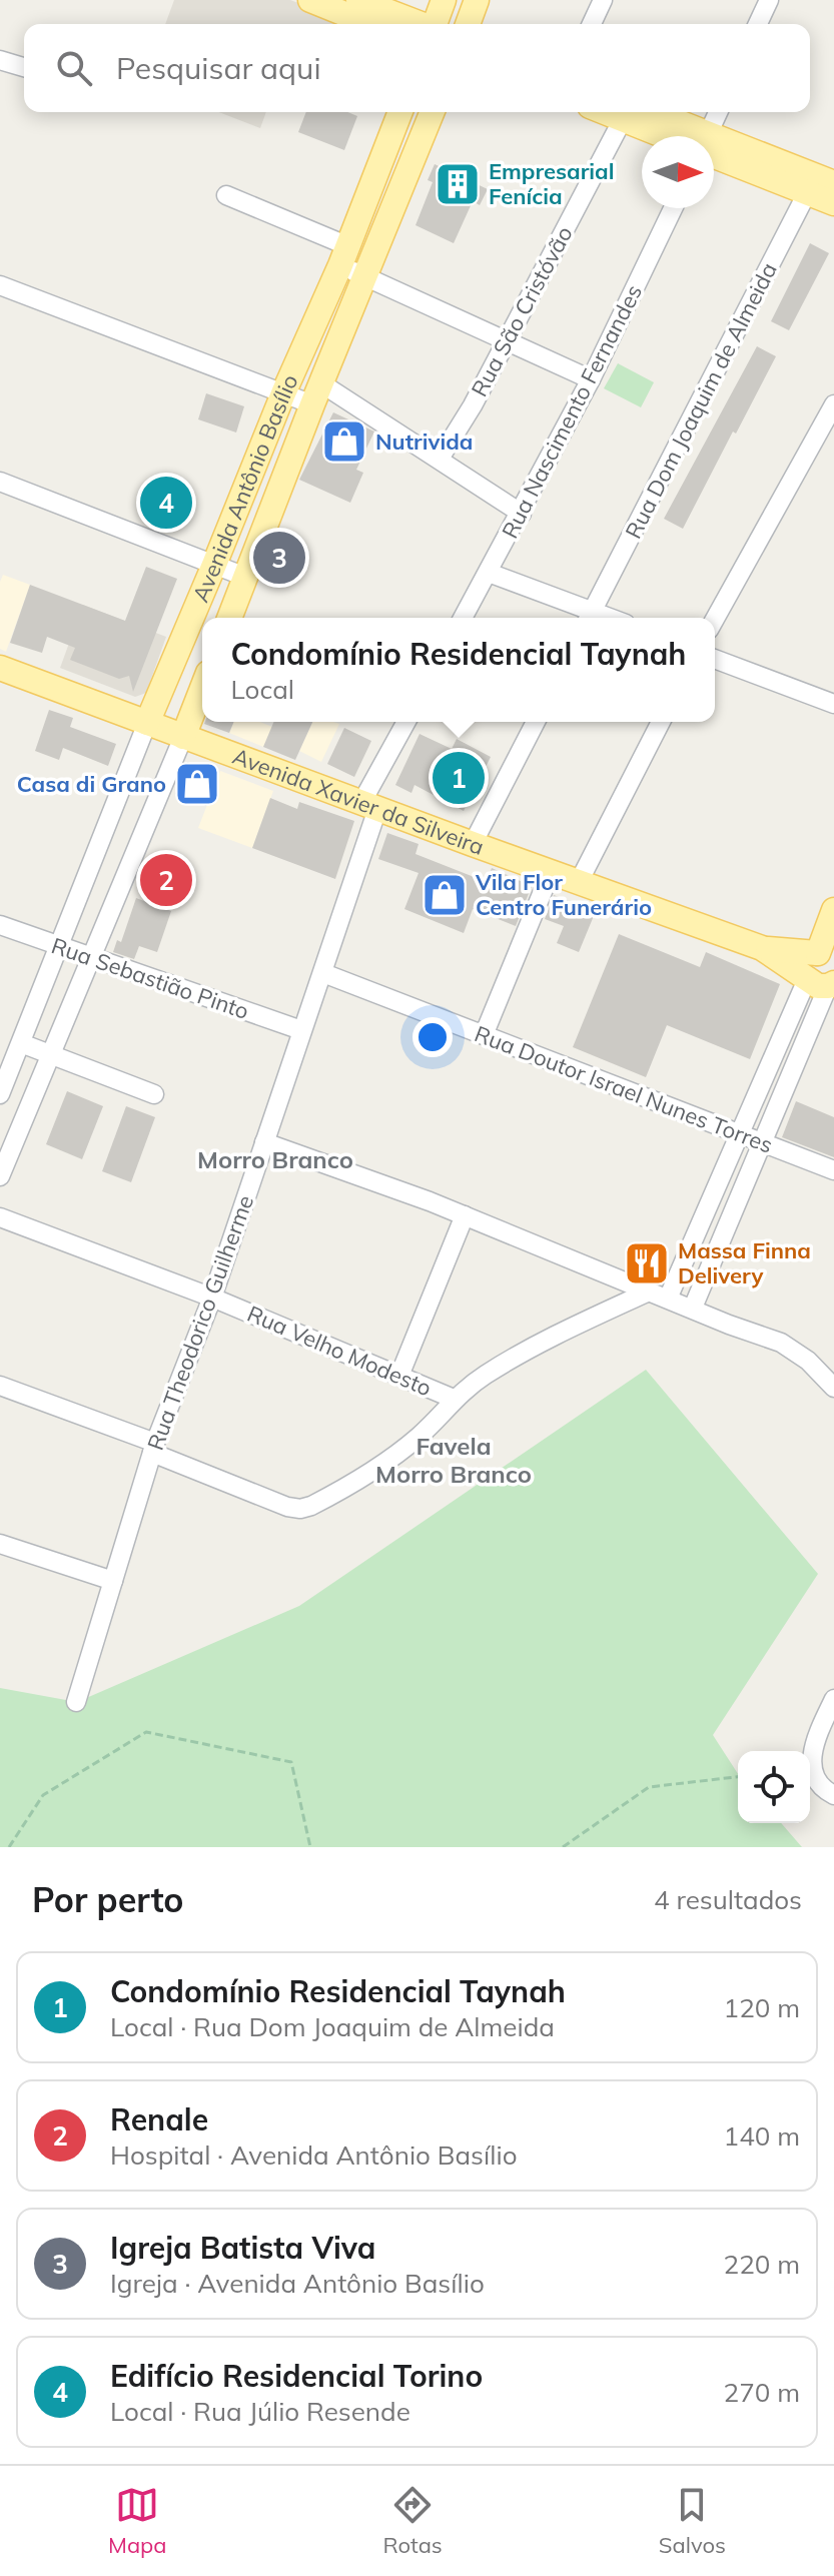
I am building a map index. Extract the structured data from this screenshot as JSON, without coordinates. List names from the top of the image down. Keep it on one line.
{"streets":{"main road":["Avenida Antônio Basílio","Avenida Xavier da Silveira"],"street":["Rua São Cristóvão","Rua Dom Joaquim de Almeida","Rua Nascimento Fernandes","Rua Sebastião Pinto","Rua Doutor Israel Nunes Torres","Rua Theodorico Guilherme","Rua Velho Modesto"]},"crossings":[["Avenida Antônio Basílio","Avenida Xavier da Silveira"],["Avenida Antônio Basílio","Rua Sebastião Pinto"],["Avenida Xavier da Silveira","Rua Theodorico Guilherme"],["Rua Sebastião Pinto","Rua Theodorico Guilherme"],["Rua Doutor Israel Nunes Torres","Rua Theodorico Guilherme"],["Rua Theodorico Guilherme","Rua Velho Modesto"]],"districts":["Morro Branco","Favela Morro Branco"],"places":{"building":["Empresarial Fenícia"],"shop":["Nutrivida","Casa di Grano","Vila Flor Centro Funerário"],"restaurant":["Massa Finna Delivery"]},"north":"right","page":{"search":"Pesquisar aqui","pins":["4","3","1","2"],"popup":["Condomínio Residencial Taynah","Local"],"heading":["Por perto","4 resultados"],"list":[{"mark":"1","name":"Condomínio Residencial Taynah","note":"Local · Rua Dom Joaquim de Almeida","value":"120 m"},{"mark":"2","name":"Renale","note":"Hospital · Avenida Antônio Basílio","value":"140 m"},{"mark":"3","name":"Igreja Batista Viva","note":"Igreja · Avenida Antônio Basílio","value":"220 m"},{"mark":"4","name":"Edifício Residencial Torino","note":"Local · Rua Júlio Resende","value":"270 m"}],"nav":["Mapa","Rotas","Salvos"]}}
